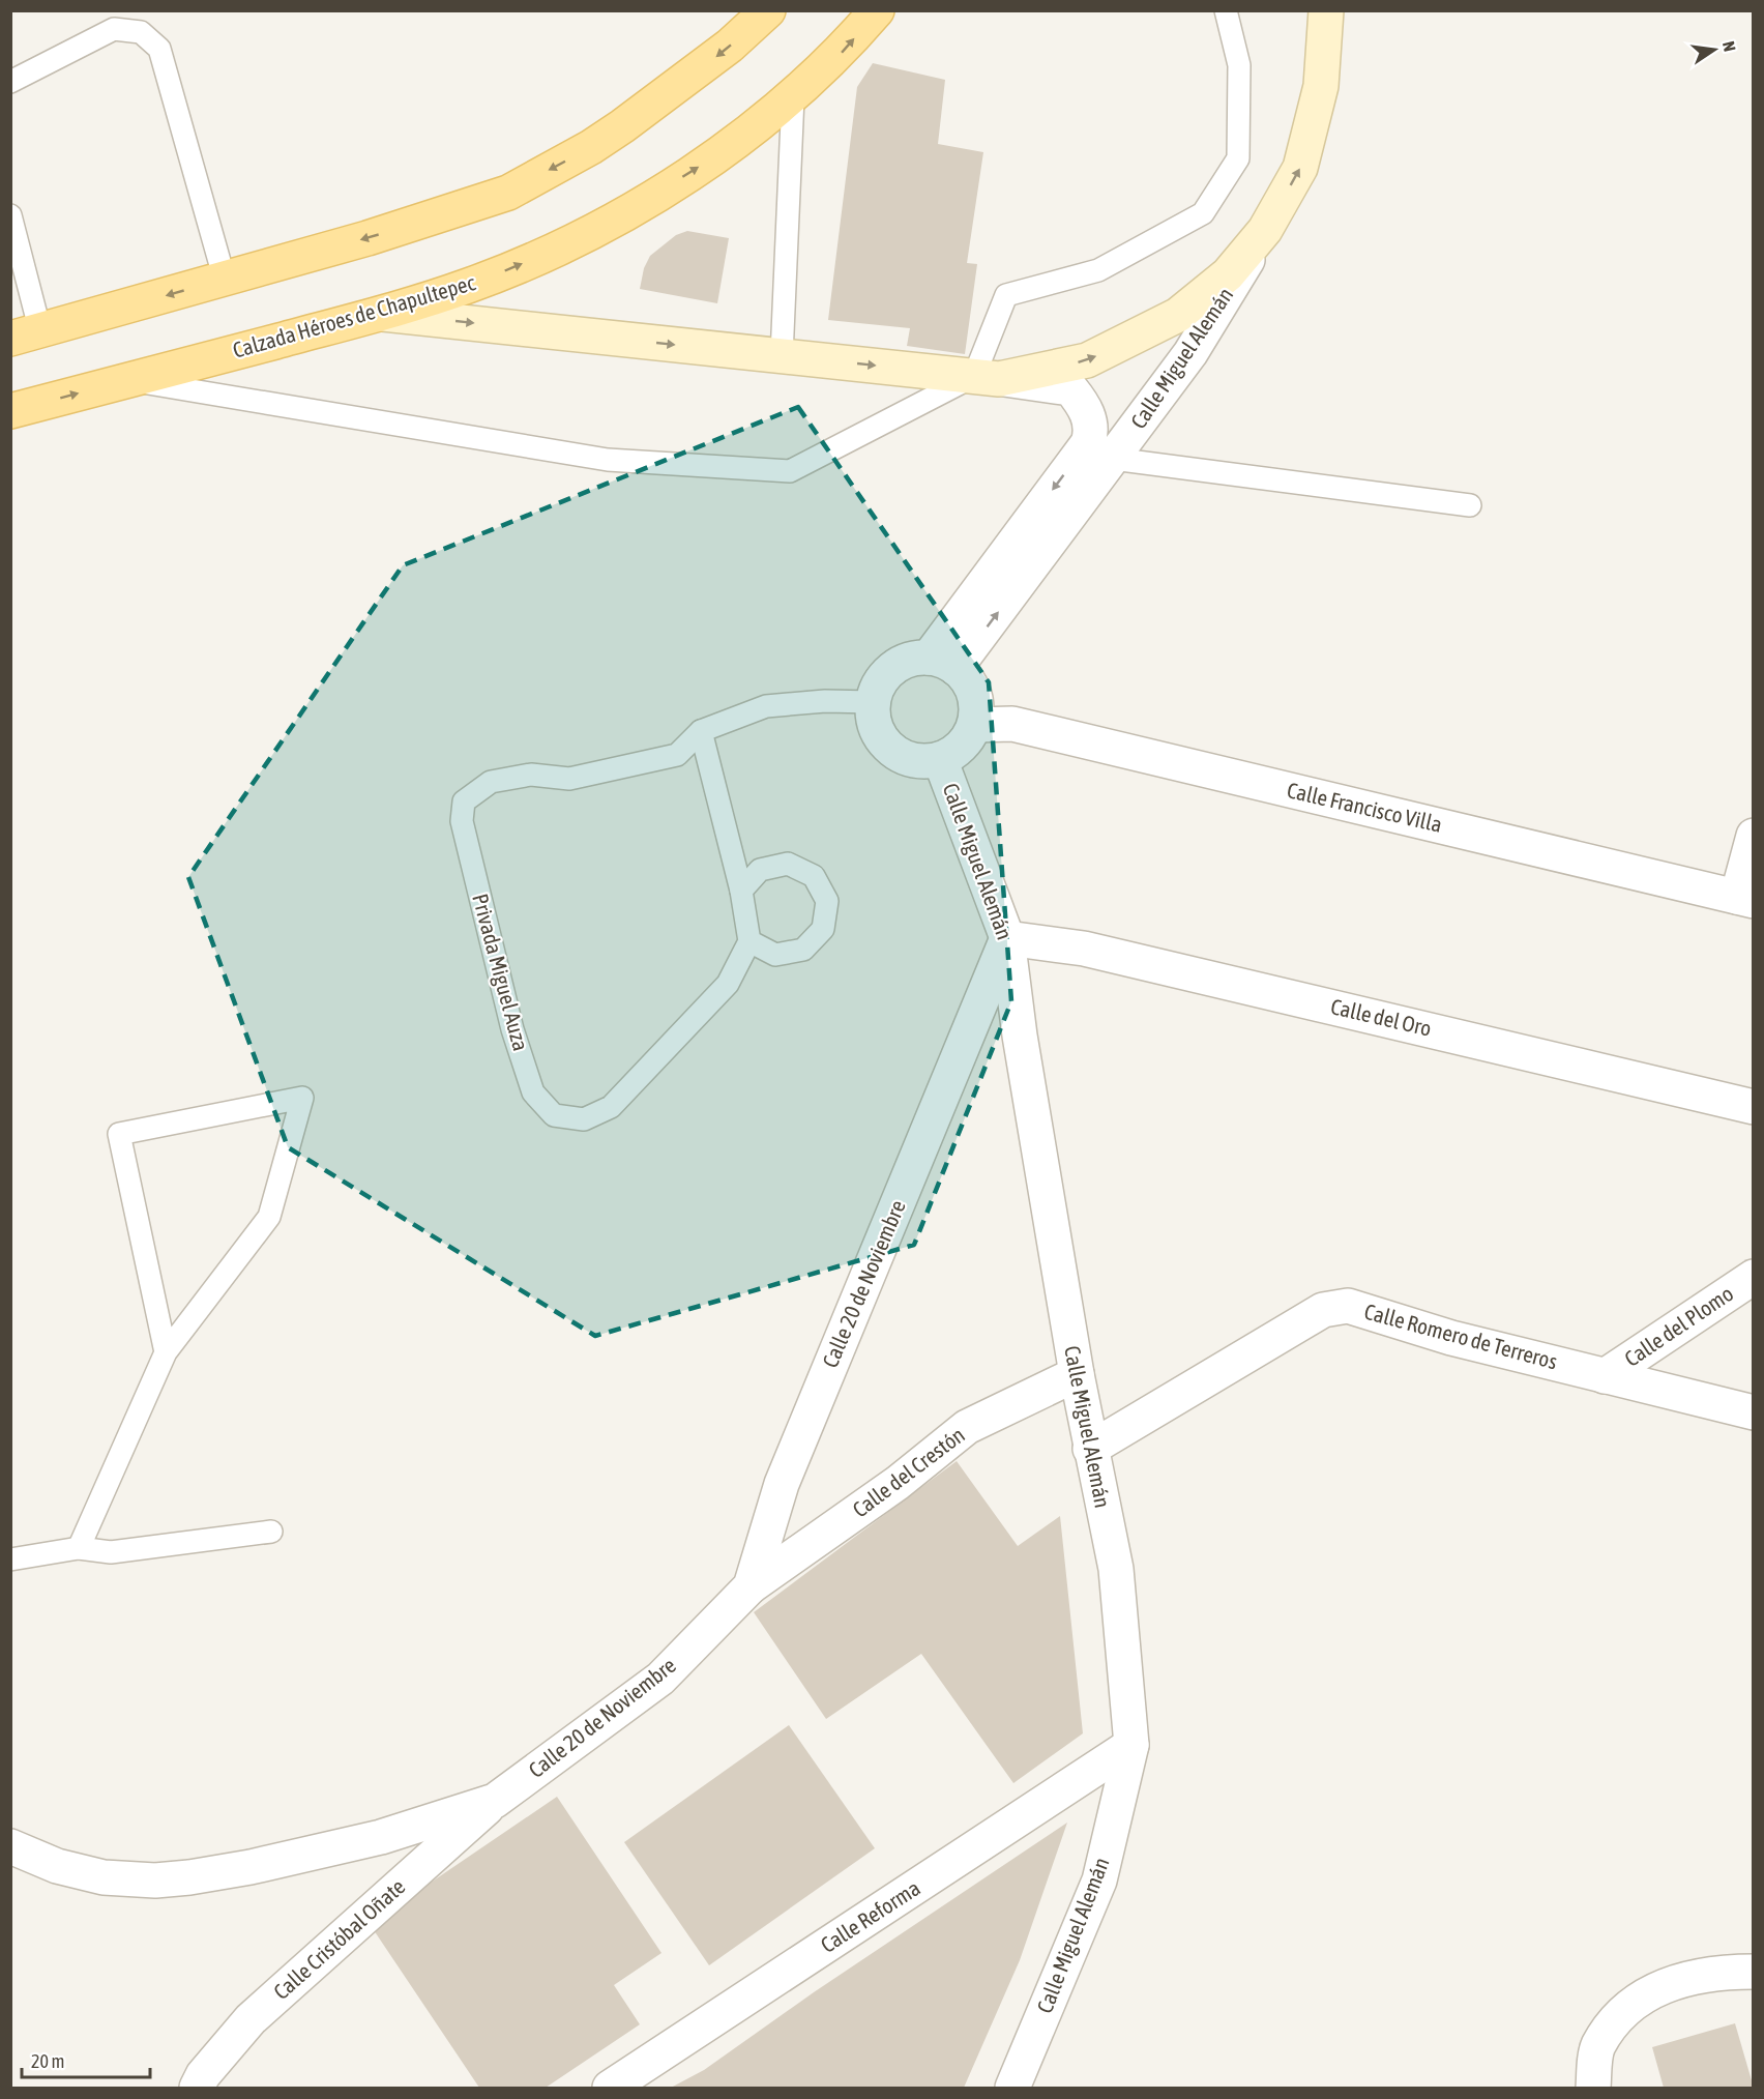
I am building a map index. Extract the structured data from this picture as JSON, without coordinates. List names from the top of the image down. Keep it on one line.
{"streets":{"main road":["Calzada Héroes de Chapultepec"],"street":["Calle Miguel Alemán","Calle Francisco Villa","Calle del Oro","Calle 20 de Noviembre","Calle del Plomo","Calle Romero de Terreros","Calle del Crestón","Calle Reforma","Calle Cristóbal Oñate"],"lane":["Privada Miguel Auza"]},"crossings":[["Calle Miguel Alemán","Calle Francisco Villa"],["Calle Miguel Alemán","Privada Miguel Auza"],["Calle Miguel Alemán","Calle del Oro"],["Calle Miguel Alemán","Calle 20 de Noviembre"],["Calle Miguel Alemán","Calle Romero de Terreros"],["Calle Miguel Alemán","Calle del Crestón"],["Calle Miguel Alemán","Calle Reforma"],["Calle Francisco Villa","Privada Miguel Auza"],["Calle del Oro","Calle 20 de Noviembre"],["Calle 20 de Noviembre","Calle del Crestón"],["Calle 20 de Noviembre","Calle Cristóbal Oñate"],["Calle del Plomo","Calle Romero de Terreros"]],"scale_bar":"20 m","north":"right"}
